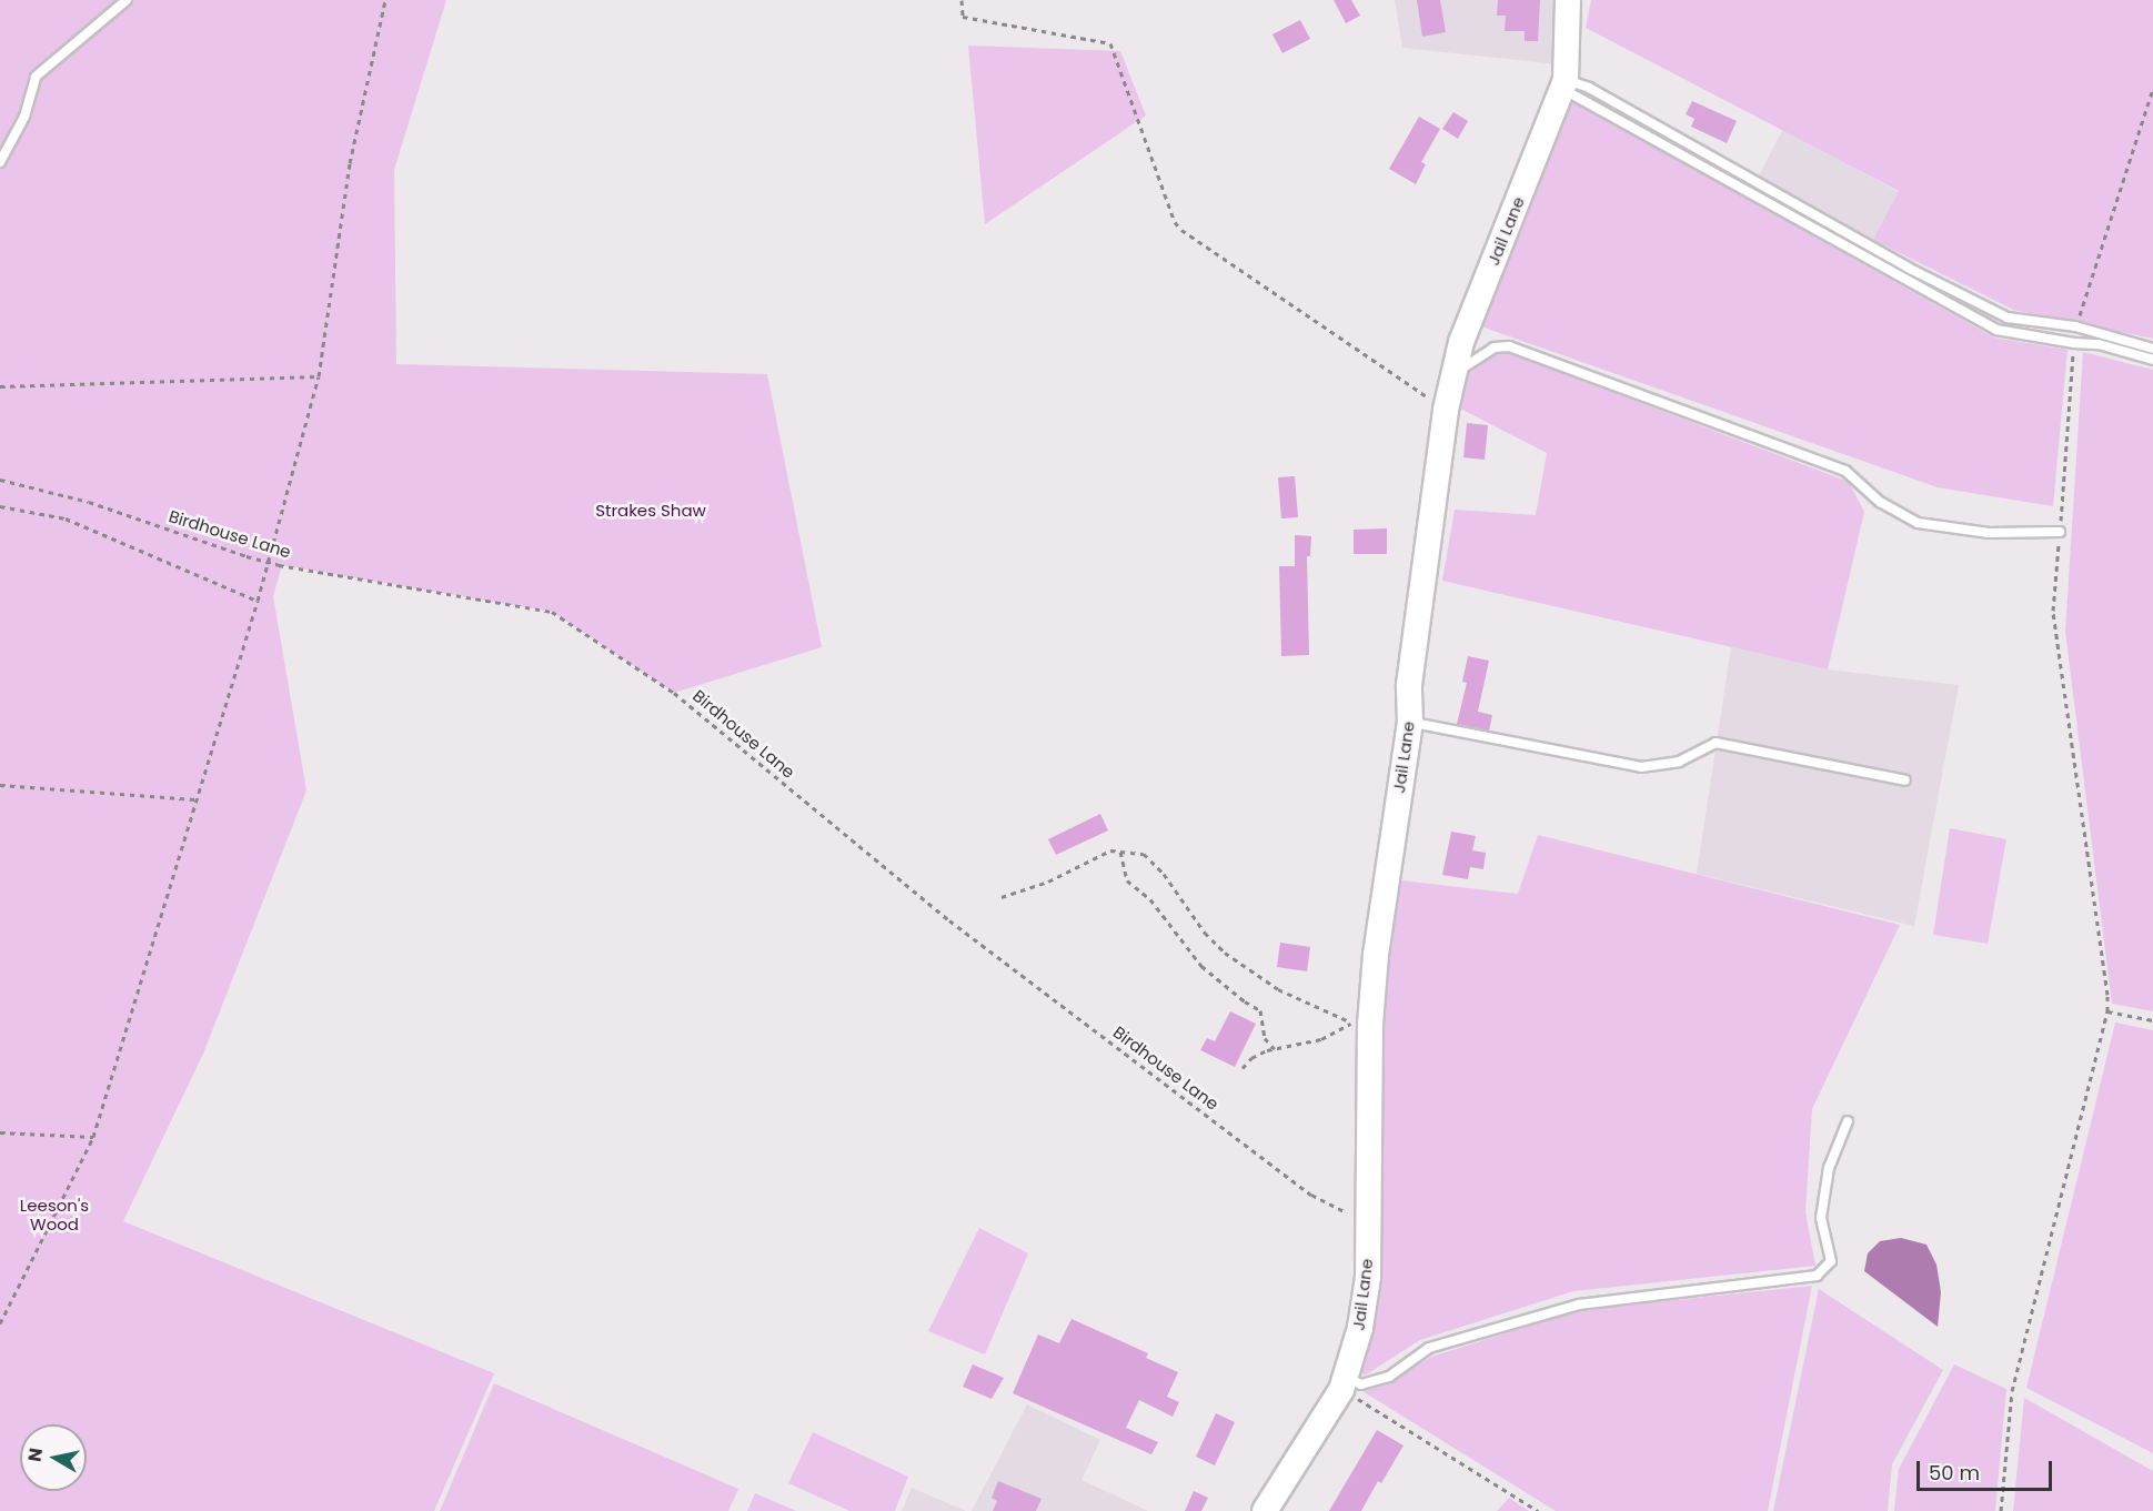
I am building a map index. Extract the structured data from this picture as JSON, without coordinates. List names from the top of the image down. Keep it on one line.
{"streets":{"street":["Jail Lane"],"path":["Birdhouse Lane"]},"crossings":[["Jail Lane","Birdhouse Lane"]],"parks":["Strakes Shaw","Leeson's Wood"],"scale_bar":"50 m","north":"left"}
